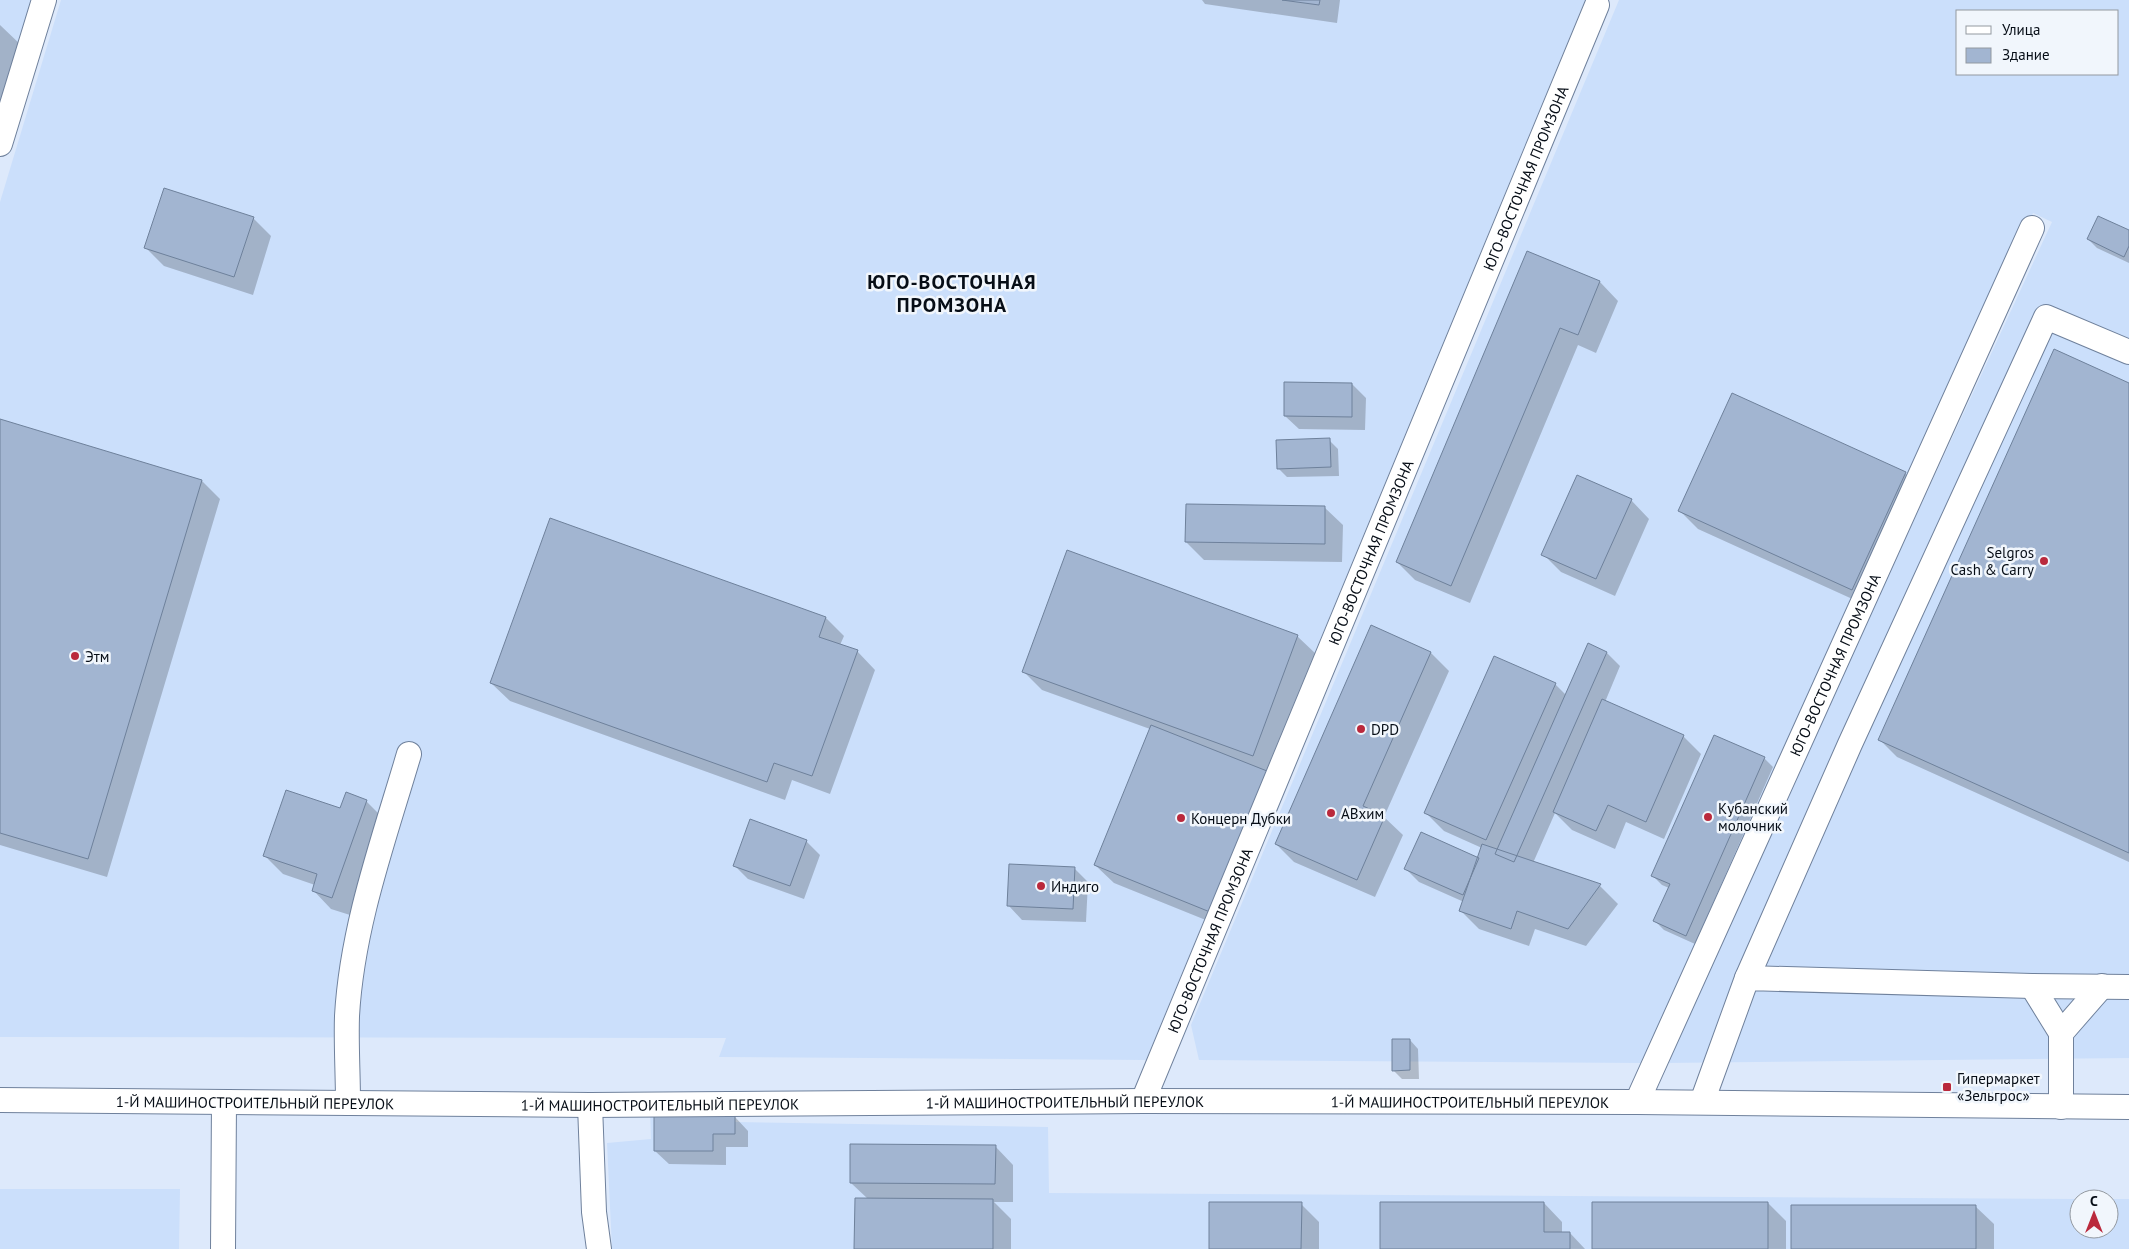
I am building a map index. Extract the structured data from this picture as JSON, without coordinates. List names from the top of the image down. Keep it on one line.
{"streets":{"street":["ЮГО-ВОСТОЧНАЯ ПРОМЗОНА","1-Й МАШИНОСТРОИТЕЛЬНЫЙ ПЕРЕУЛОК"]},"crossings":[["ЮГО-ВОСТОЧНАЯ ПРОМЗОНА","1-Й МАШИНОСТРОИТЕЛЬНЫЙ ПЕРЕУЛОК"]],"districts":["ЮГО-ВОСТОЧНАЯ ПРОМЗОНА"],"places":{"other":["Selgros Cash & Carry","Этм","DPD","АВхим","Кубанский молочник","Концерн Дубки","Индиго"],"transit":["Гипермаркет «Зельгрос»"]},"legend":["Улица","Здание"],"north":"top"}
